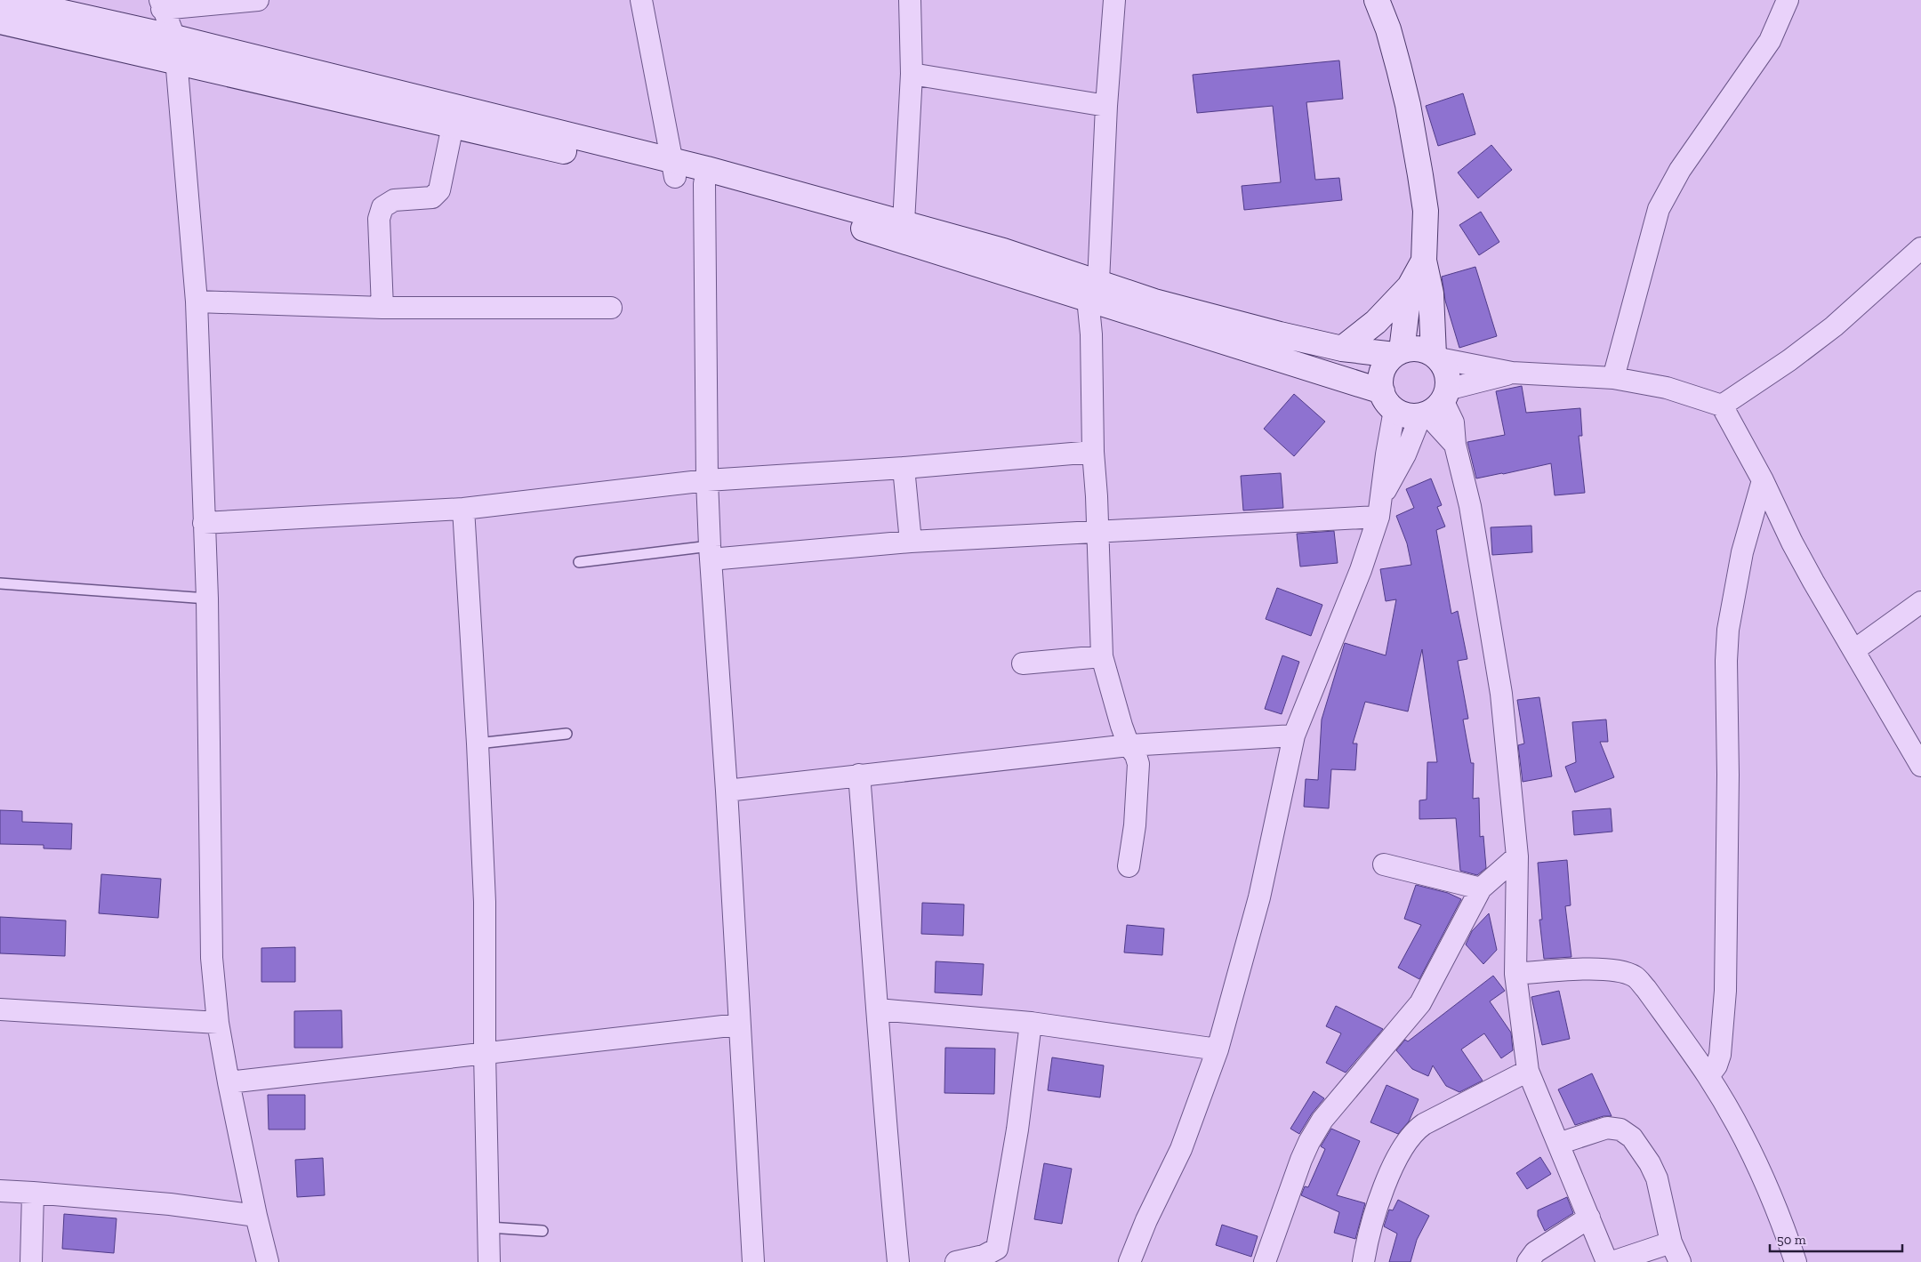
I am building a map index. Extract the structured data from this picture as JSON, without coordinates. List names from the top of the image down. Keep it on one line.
{"scale_bar":"50 m"}
